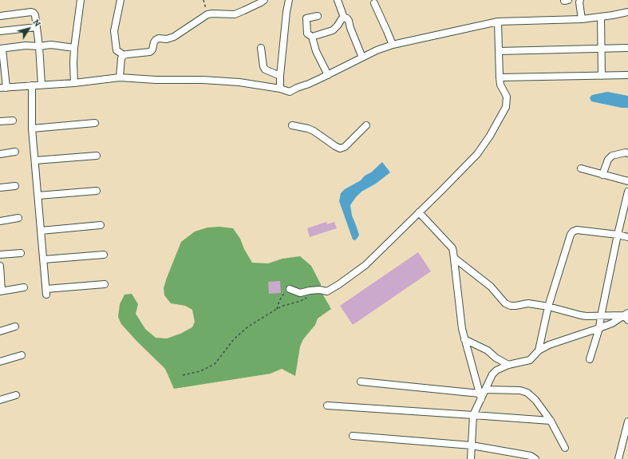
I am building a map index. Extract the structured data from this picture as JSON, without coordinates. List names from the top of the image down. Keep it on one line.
{"north":"top right"}
